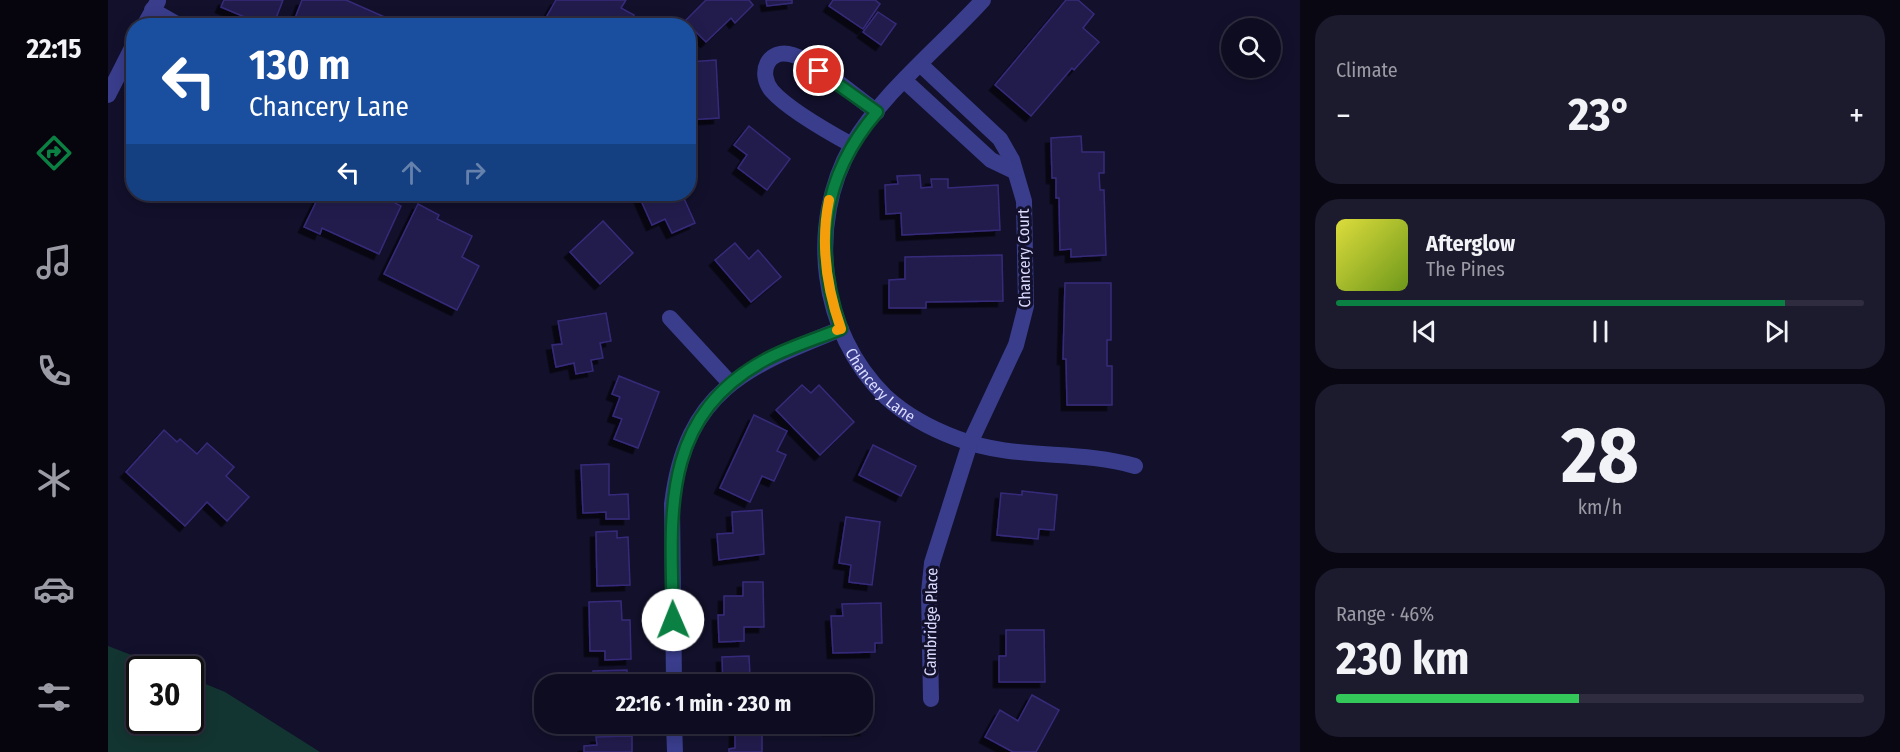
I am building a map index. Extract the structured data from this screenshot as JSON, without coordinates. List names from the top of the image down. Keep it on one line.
{"streets":{"street":["Chancery Court","Chancery Lane","Cambridge Place"]},"crossings":[["Chancery Court","Chancery Lane"],["Chancery Court","Cambridge Place"],["Chancery Lane","Cambridge Place"]],"page":{"tabs":"22:15","tile":["Climate",["28","km/h"],["Range · 46%","230 km"]],"turn":["130 m","Chancery Lane"],"heat":["−","23°","+"],"song":["Afterglow","The Pines"],"limit":"30","trip":"22:16 · 1 min · 230 m"}}
